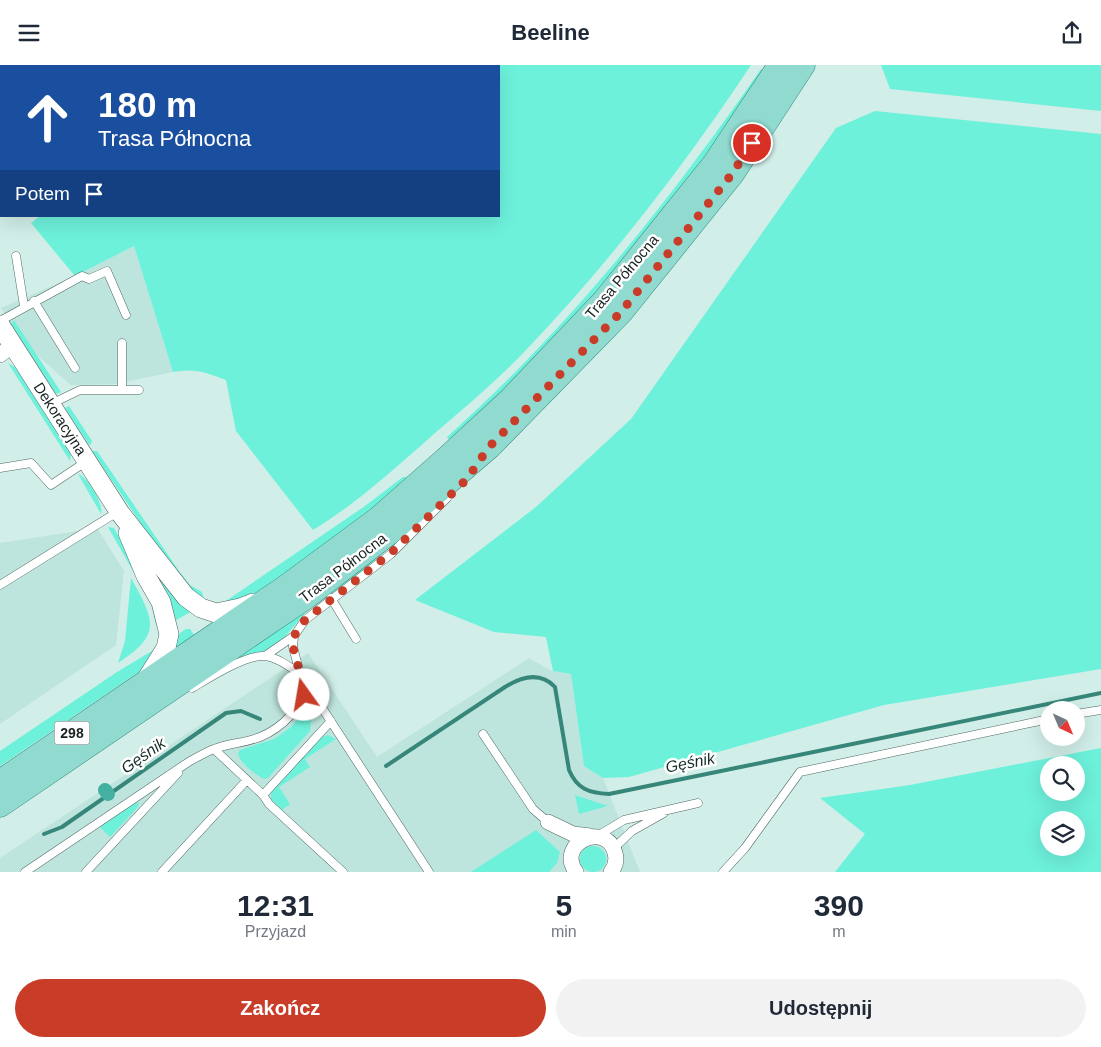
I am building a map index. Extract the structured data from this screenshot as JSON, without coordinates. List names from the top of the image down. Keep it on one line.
{"streets":{"main road":["Trasa Północna","298"],"street":["Dekoracyjna"]},"crossings":[["Trasa Północna","Dekoracyjna"]],"water":["Gęśnik"],"north":"bottom right","page":{"header":"Beeline","turn":["180 m","Trasa Północna"],"then":"Potem","eta":["12:31","Przyjazd","5","min","390","m"],"buttons":["Zakończ","Udostępnij"]}}
